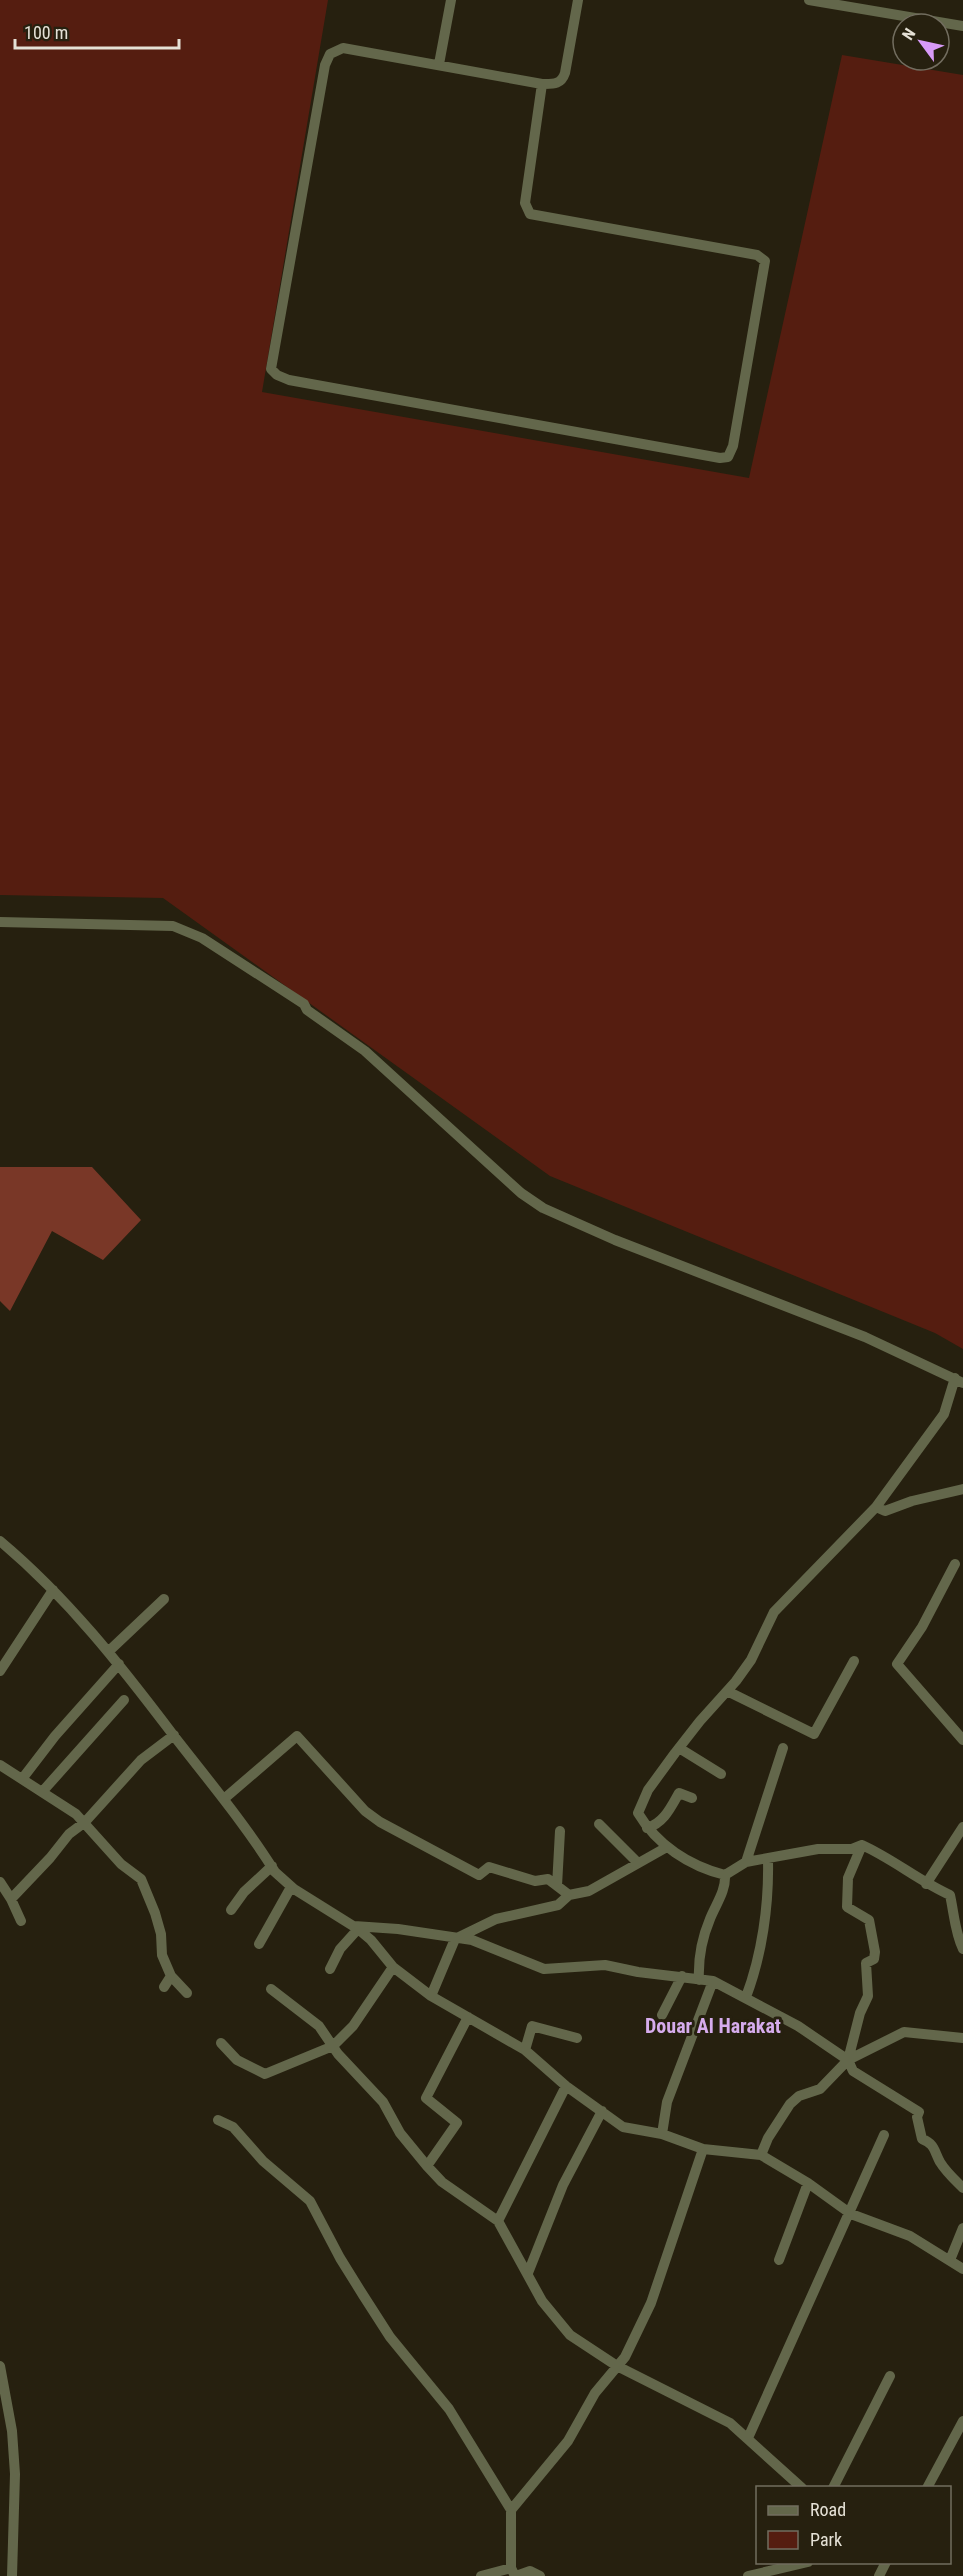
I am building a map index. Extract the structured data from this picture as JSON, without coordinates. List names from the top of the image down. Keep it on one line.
{"districts":["Douar Al Harakat"],"legend":["Road","Park"],"scale_bar":"100 m","north":"top left"}
